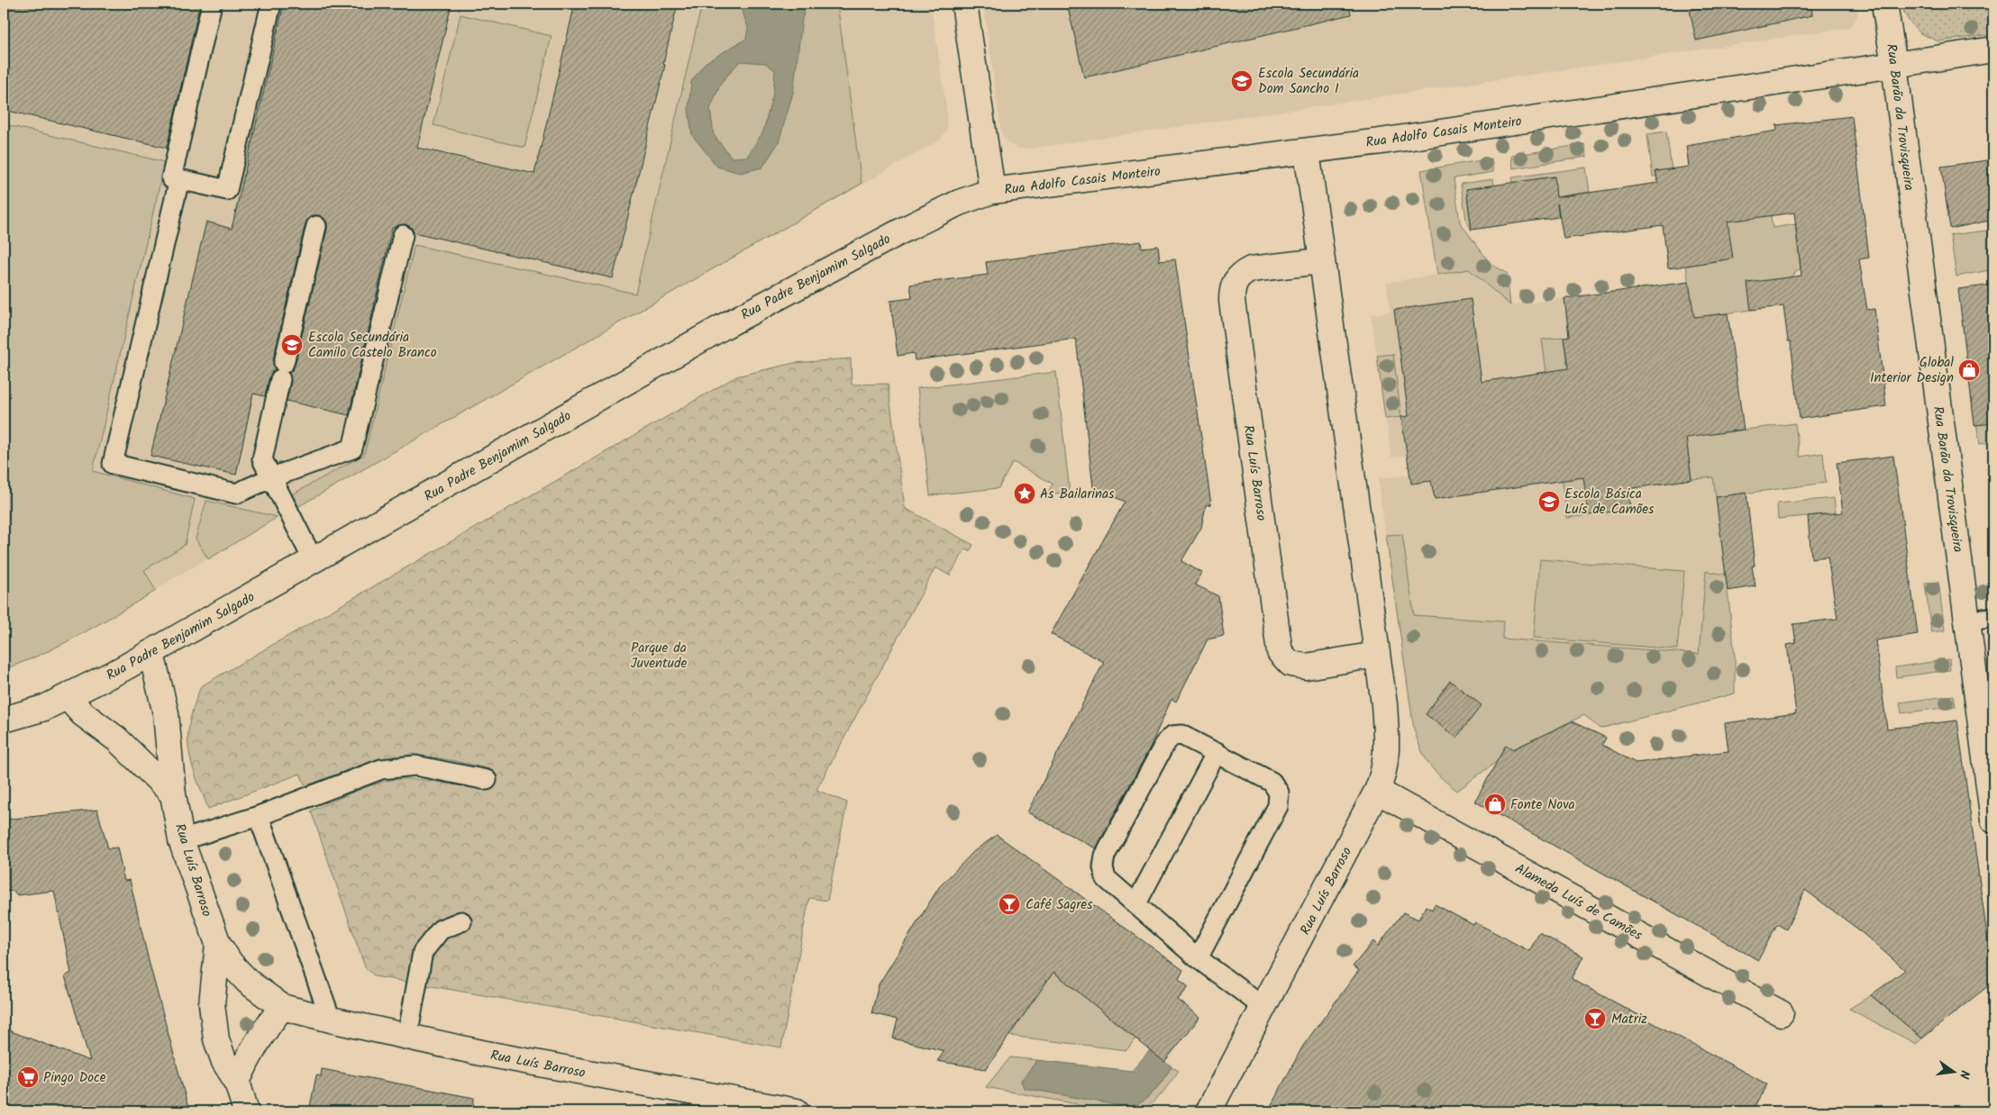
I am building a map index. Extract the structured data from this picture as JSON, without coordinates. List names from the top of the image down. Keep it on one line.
{"streets":{"street":["Rua Barão da Trovisqueira","Rua Adolfo Casais Monteiro","Rua Padre Benjamim Salgado","Rua Luís Barroso","Alameda Luís de Camões"]},"crossings":[["Rua Barão da Trovisqueira","Rua Adolfo Casais Monteiro"],["Rua Adolfo Casais Monteiro","Rua Padre Benjamim Salgado"],["Rua Adolfo Casais Monteiro","Rua Luís Barroso"],["Rua Padre Benjamim Salgado","Rua Luís Barroso"],["Rua Luís Barroso","Alameda Luís de Camões"]],"parks":["Parque da Juventude"],"places":{"school or university":["Escola Secundária Dom Sancho I","Escola Secundária Camilo Castelo Branco","Escola Básica Luís de Camões"],"shop":["Global Interior Design","Fonte Nova"],"place":["As Bailarinas"],"bar":["Café Sagres","Matriz"],"supermarket":["Pingo Doce"]},"north":"right"}
